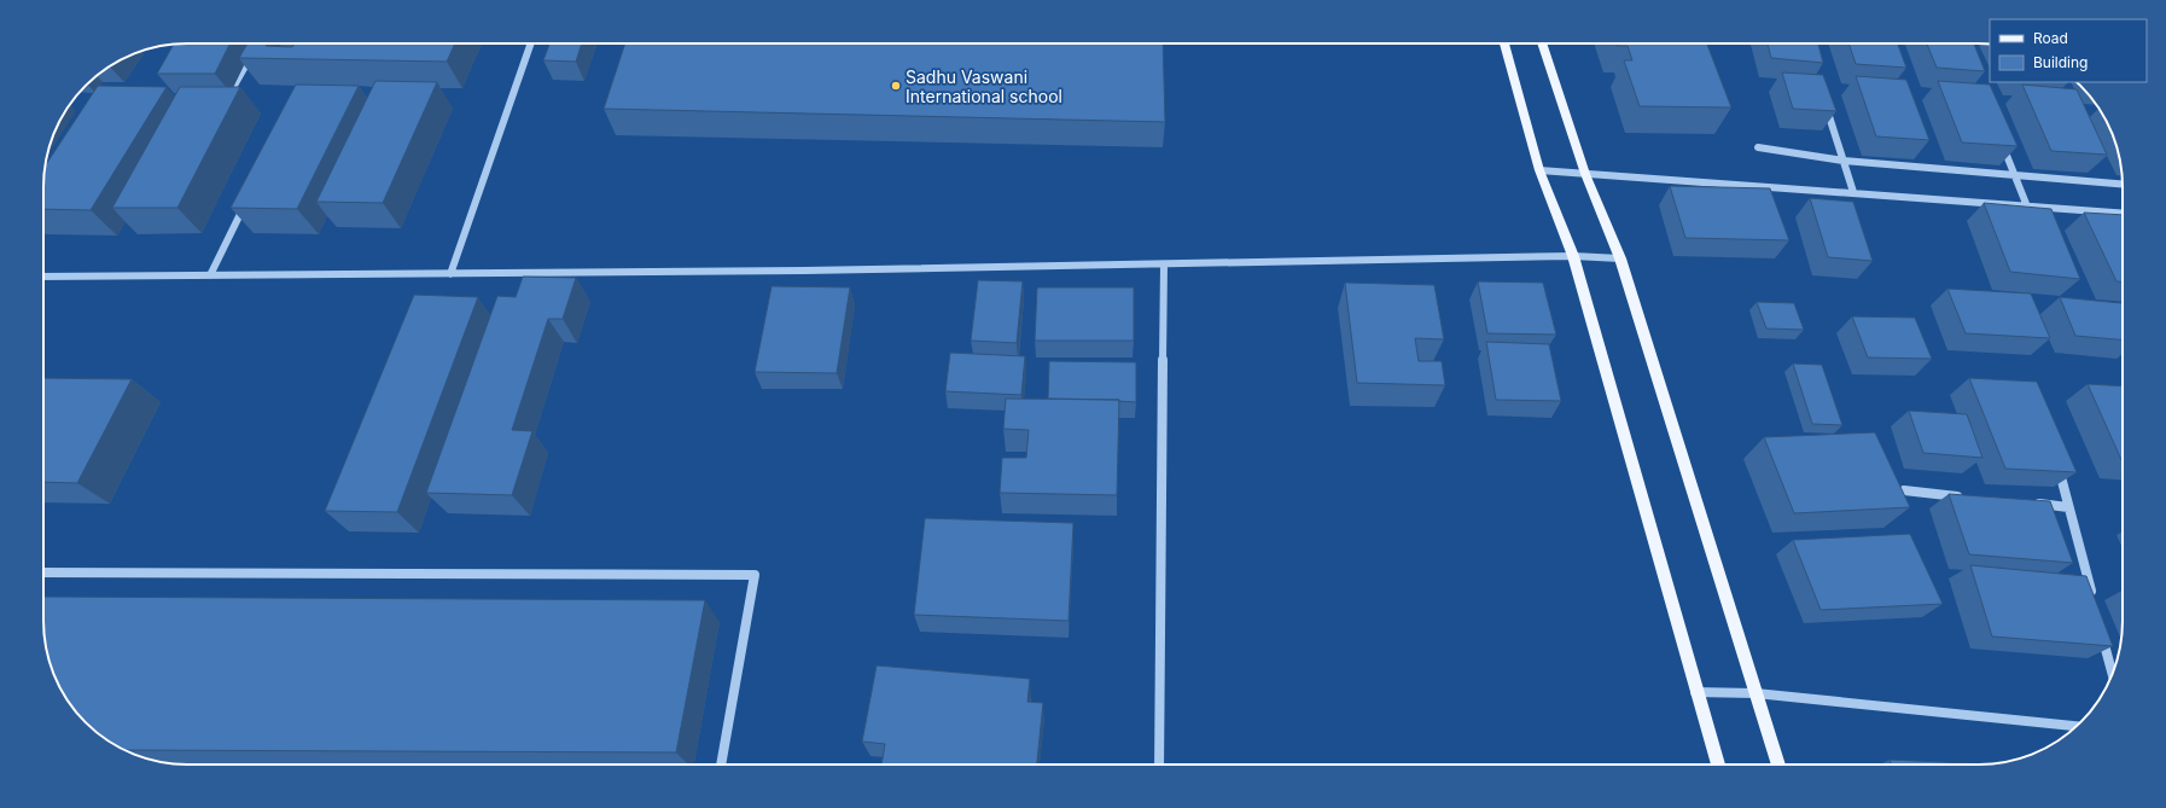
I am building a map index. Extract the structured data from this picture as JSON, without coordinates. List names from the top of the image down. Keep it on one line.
{"places":["Sadhu Vaswani International school"],"legend":["Road","Building"]}
